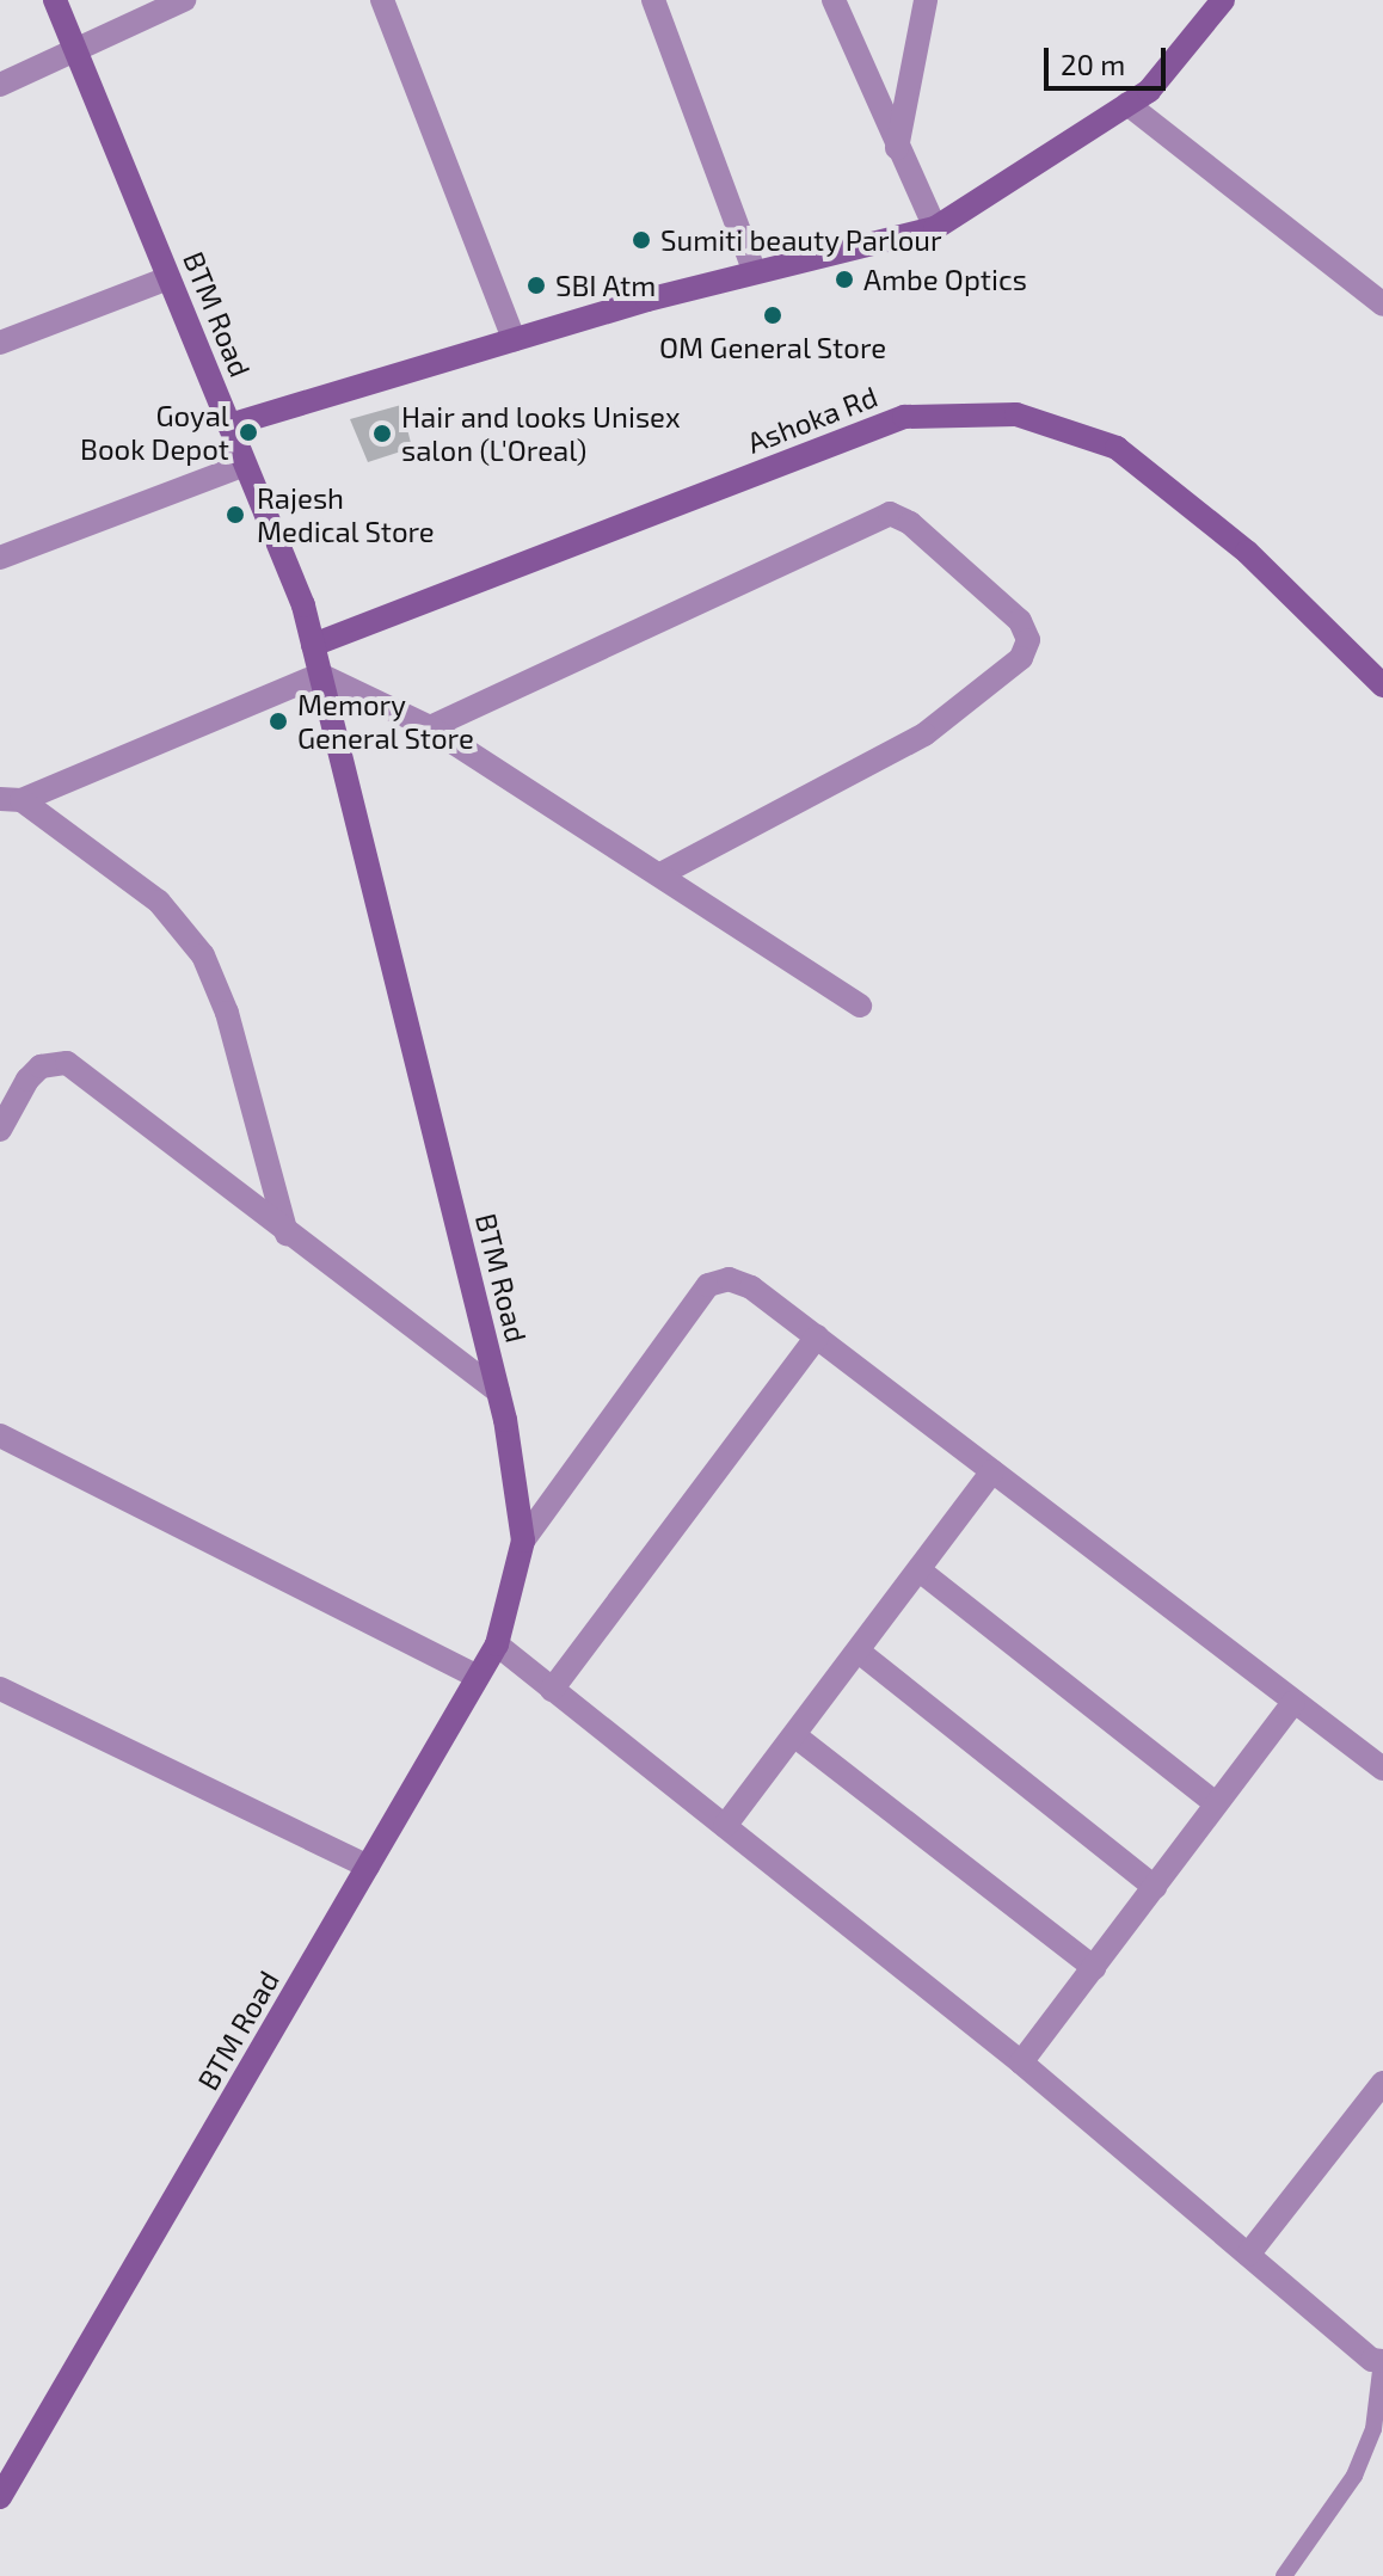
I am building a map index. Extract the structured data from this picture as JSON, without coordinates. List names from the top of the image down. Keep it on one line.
{"streets":{"street":["BTM Road","Ashoka Rd"]},"crossings":[["BTM Road","Ashoka Rd"]],"places":["Sumiti beauty Parlour","Ambe Optics","SBI Atm","OM General Store","Goyal Book Depot","Hair and looks Unisex salon (L'Oreal)","Rajesh Medical Store","Memory General Store"],"scale_bar":"20 m"}
